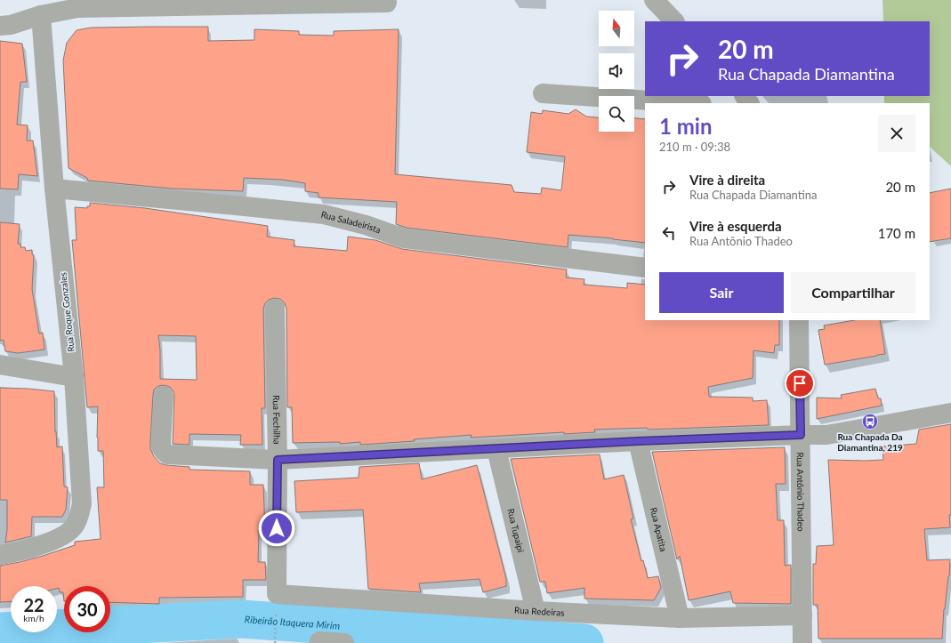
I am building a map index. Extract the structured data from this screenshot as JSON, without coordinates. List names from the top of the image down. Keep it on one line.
{"streets":{"street":["Rua Saladeirista","Rua Roque Gonzales","Rua Fechilha","Rua Antônio Thadeo","Rua Apatita","Rua Tupaipi","Rua Redeiras"]},"crossings":[["Rua Saladeirista","Rua Roque Gonzales"],["Rua Fechilha","Rua Redeiras"],["Rua Antônio Thadeo","Rua Redeiras"],["Rua Apatita","Rua Redeiras"],["Rua Tupaipi","Rua Redeiras"]],"water":["Ribeirão Itaquera Mirim"],"places":{"bus stop":["Rua Chapada Da Diamantina, 219"]},"north":"top","page":{"turn":["20 m","Rua Chapada Diamantina"],"heading":["1 min","210 m · 09:38"],"list":[{"name":"Vire à direita","note":"Rua Chapada Diamantina","value":"20 m"},{"name":"Vire à esquerda","note":"Rua Antônio Thadeo","value":"170 m"}],"buttons":["Sair","Compartilhar"],"speed":"22 km/h","limit":"30"}}
